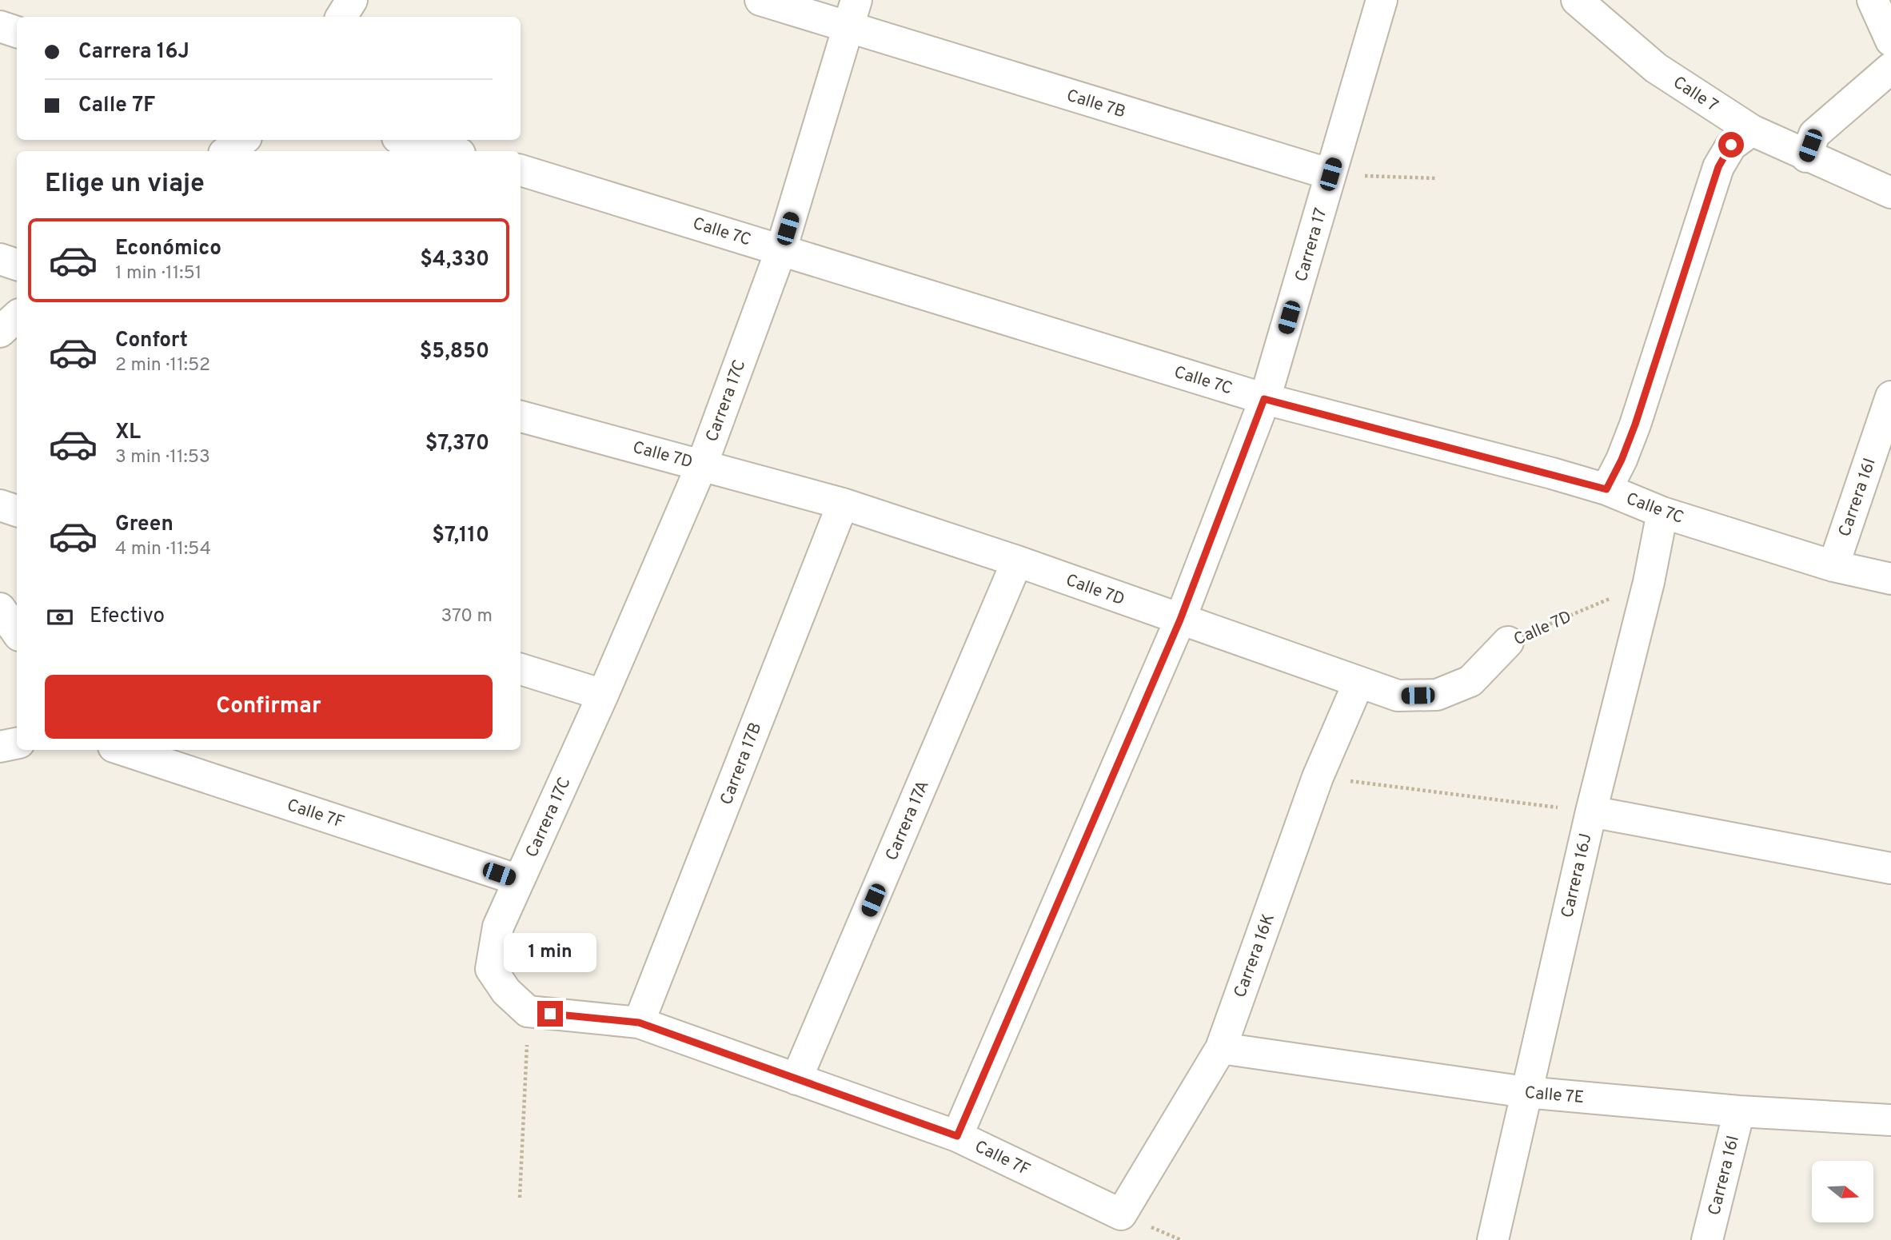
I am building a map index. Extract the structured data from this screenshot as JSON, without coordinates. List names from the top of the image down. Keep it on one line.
{"streets":{"street":["Calle 7","Calle 7B","Calle 7C","Carrera 17","Carrera 17C","Calle 7D","Carrera 16I","Carrera 17B","Calle 7F","Carrera 17A","Carrera 16J","Carrera 16K","Calle 7E"]},"crossings":[["Calle 7B","Carrera 17"],["Calle 7B","Carrera 17C"],["Calle 7C","Carrera 17"],["Calle 7C","Carrera 17C"],["Calle 7C","Carrera 16I"],["Calle 7C","Carrera 16J"],["Carrera 17","Calle 7D"],["Carrera 17","Calle 7F"],["Carrera 17C","Calle 7D"],["Carrera 17C","Calle 7F"],["Calle 7D","Carrera 17B"],["Calle 7D","Carrera 17A"],["Calle 7D","Carrera 16J"],["Calle 7D","Carrera 16K"],["Carrera 16I","Calle 7E"],["Carrera 17B","Calle 7F"],["Calle 7F","Carrera 17A"],["Calle 7F","Carrera 16K"],["Carrera 16J","Calle 7E"],["Carrera 16K","Calle 7E"]],"north":"right","page":{"banner":["Carrera 16J","Calle 7F"],"heading":"Elige un viaje","list":[{"name":"Económico","note":"1 min · 11:51","value":"$4,330"},{"name":"Confort","note":"2 min · 11:52","value":"$5,850"},{"name":"XL","note":"3 min · 11:53","value":"$7,370"},{"name":"Green","note":"4 min · 11:54","value":"$7,110"}],"pay":["Efectivo","370 m"],"buttons":"Confirmar","bubble":"1 min"}}
